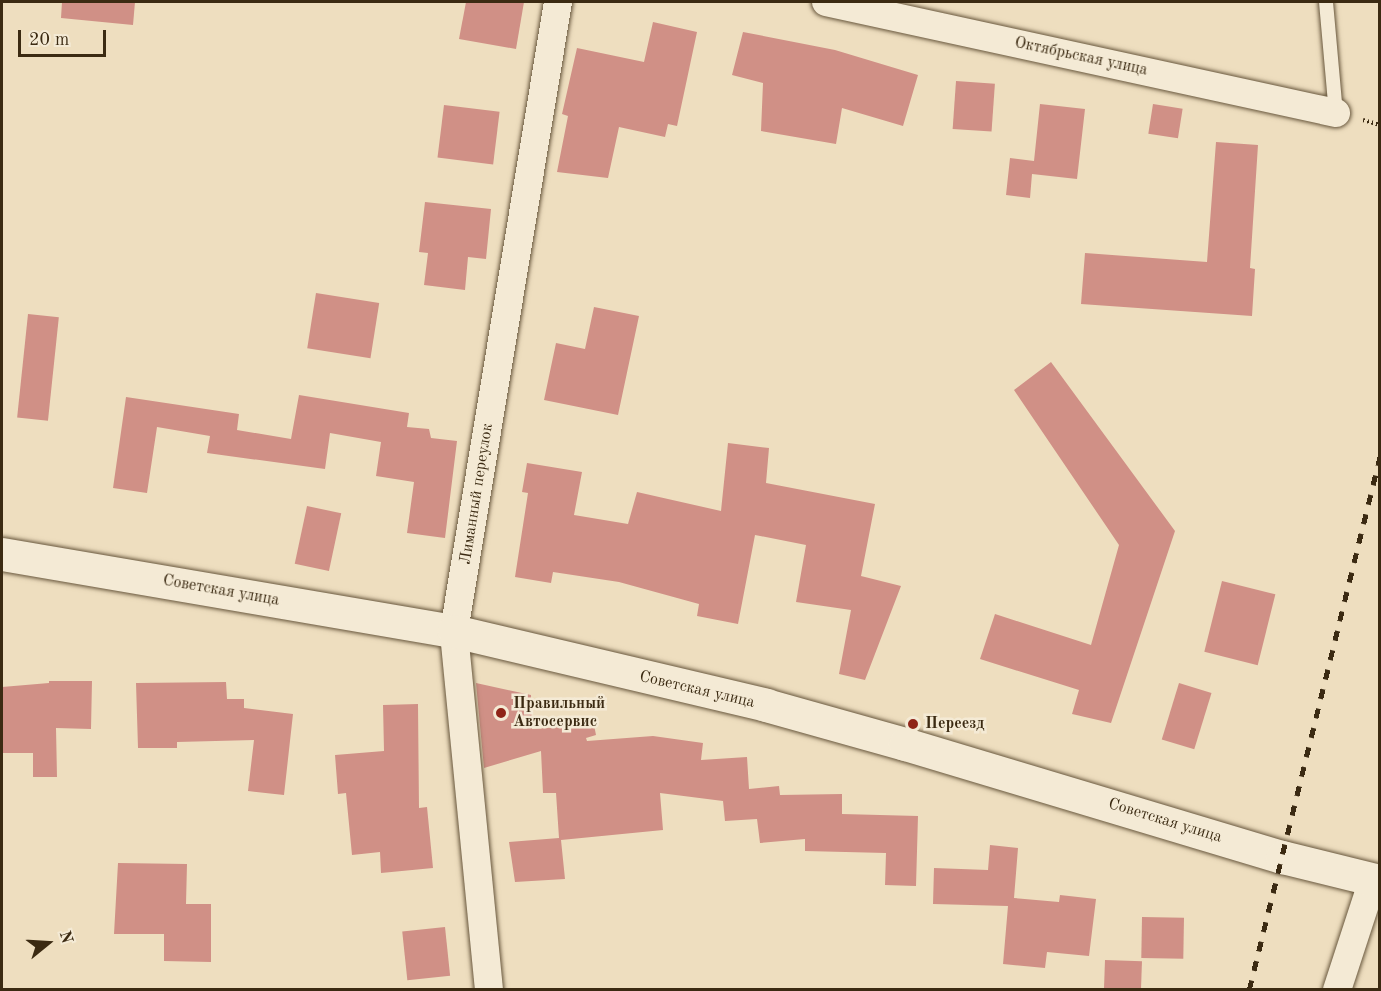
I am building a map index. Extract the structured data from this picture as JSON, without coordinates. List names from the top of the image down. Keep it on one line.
{"streets":{"street":["Октябрьская улица","Лиманный переулок","Советская улица"]},"crossings":[["Лиманный переулок","Советская улица"]],"places":["Правильный Автосервис","Переезд"],"scale_bar":"20 m","north":"right"}
